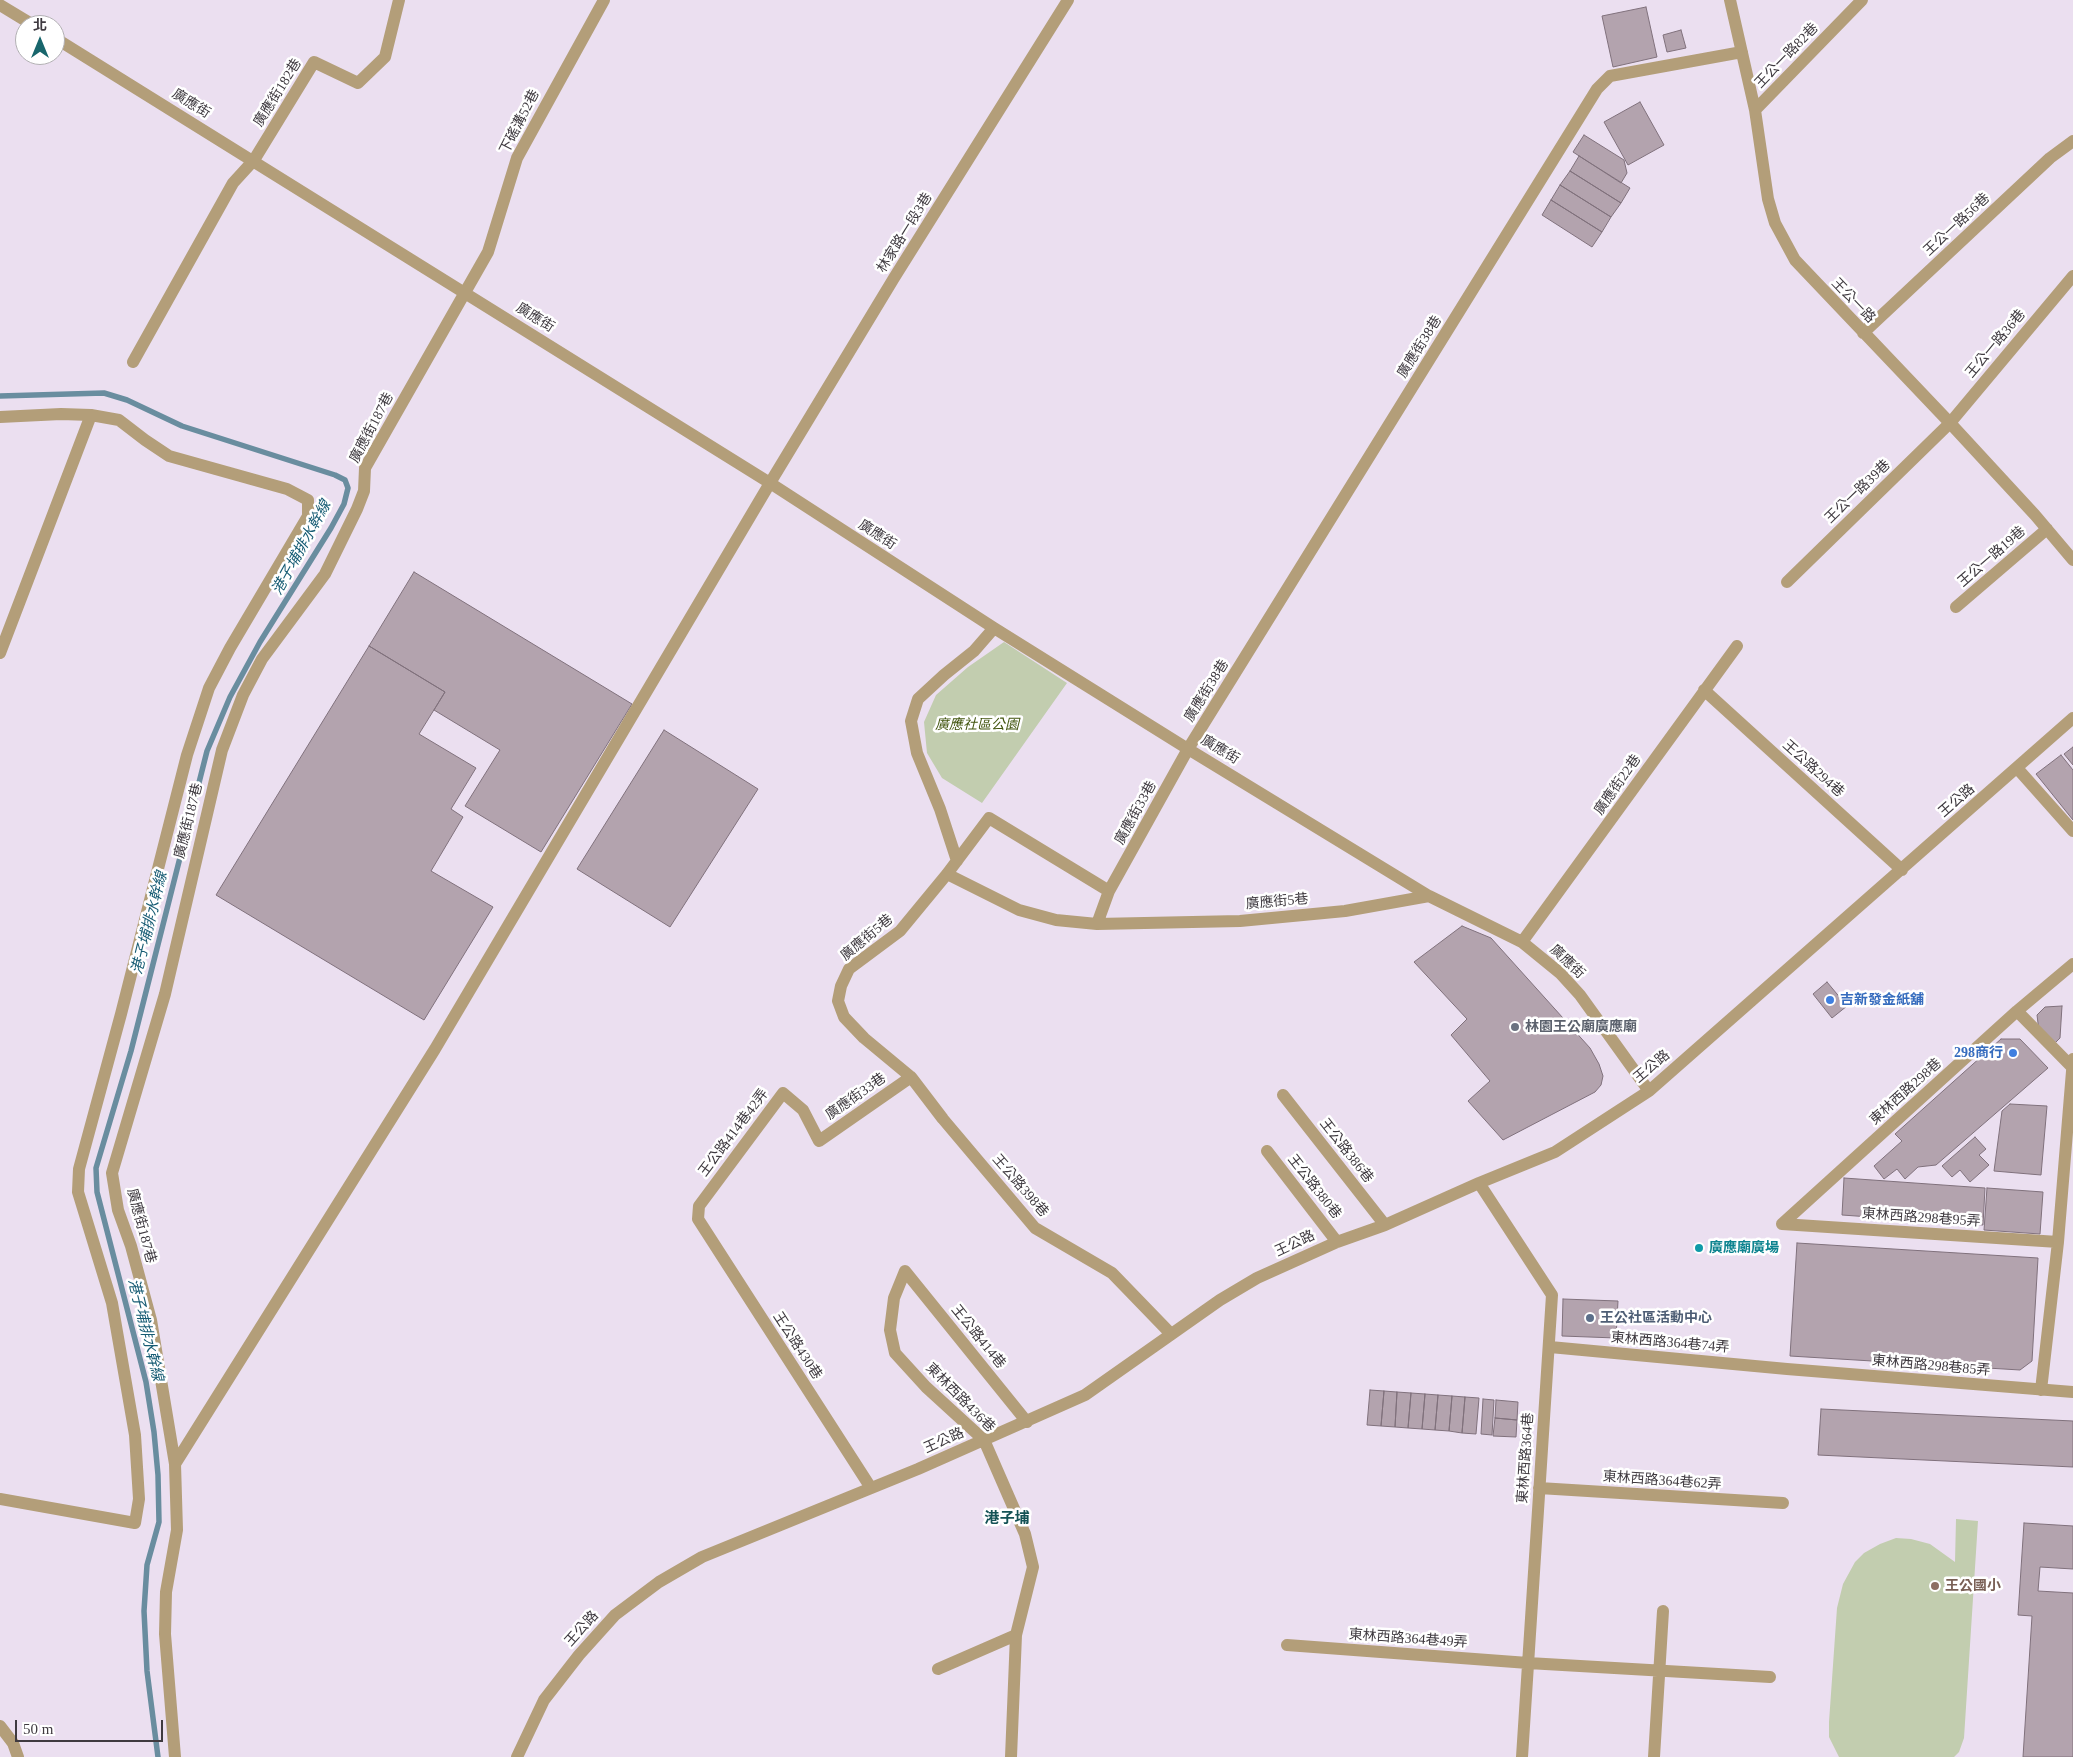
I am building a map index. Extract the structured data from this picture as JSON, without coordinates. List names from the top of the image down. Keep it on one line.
{"streets":{"street":["王公一路82巷","廣應街182巷","廣應街","下磘溝52巷","王公一路56巷","林家路一段3巷","王公一路","王公一路36巷","廣應街38巷","廣應街187巷","王公一路39巷","王公一路19巷","王公路294巷","廣應街22巷","王公路","廣應街33巷","廣應街5巷","東林西路298巷","王公路414巷42弄","王公路386巷","王公路398巷","王公路380巷","東林西路298巷95弄","王公路414巷","東林西路364巷74弄","王公路430巷","東林西路298巷85弄","東林西路436巷","東林西路364巷","東林西路364巷62弄","東林西路364巷49弄"]},"crossings":[["王公一路82巷","王公一路"],["廣應街182巷","廣應街"],["廣應街","下磘溝52巷"],["廣應街","林家路一段3巷"],["廣應街","廣應街38巷"],["廣應街","廣應街187巷"],["廣應街","廣應街22巷"],["廣應街","王公路"],["廣應街","廣應街33巷"],["廣應街","廣應街5巷"],["下磘溝52巷","廣應街187巷"],["王公一路56巷","王公一路"],["林家路一段3巷","廣應街187巷"],["王公一路","王公一路36巷"],["王公一路","廣應街38巷"],["王公一路","王公一路39巷"],["王公一路","王公一路19巷"],["王公一路36巷","王公一路39巷"],["廣應街38巷","廣應街33巷"],["王公路294巷","廣應街22巷"],["王公路294巷","王公路"],["王公路","王公路386巷"],["王公路","王公路398巷"],["王公路","王公路380巷"],["王公路","王公路414巷"],["王公路","王公路430巷"],["王公路","東林西路436巷"],["王公路","東林西路364巷"],["廣應街33巷","廣應街5巷"],["廣應街33巷","王公路414巷42弄"],["廣應街33巷","王公路398巷"],["廣應街5巷","王公路398巷"],["東林西路298巷","東林西路298巷95弄"],["王公路414巷42弄","王公路430巷"],["王公路414巷","東林西路436巷"],["東林西路364巷74弄","東林西路298巷85弄"],["東林西路364巷74弄","東林西路364巷"],["東林西路364巷","東林西路364巷62弄"],["東林西路364巷","東林西路364巷49弄"]],"districts":["港子埔"],"water":["港子埔排水幹線"],"parks":["廣應社區公園"],"places":["吉新發金紙舖","林園王公廟廣應廟","298商行","廣應廟廣場","王公社區活動中心","王公國小"],"scale_bar":"50 m","north":"top"}
